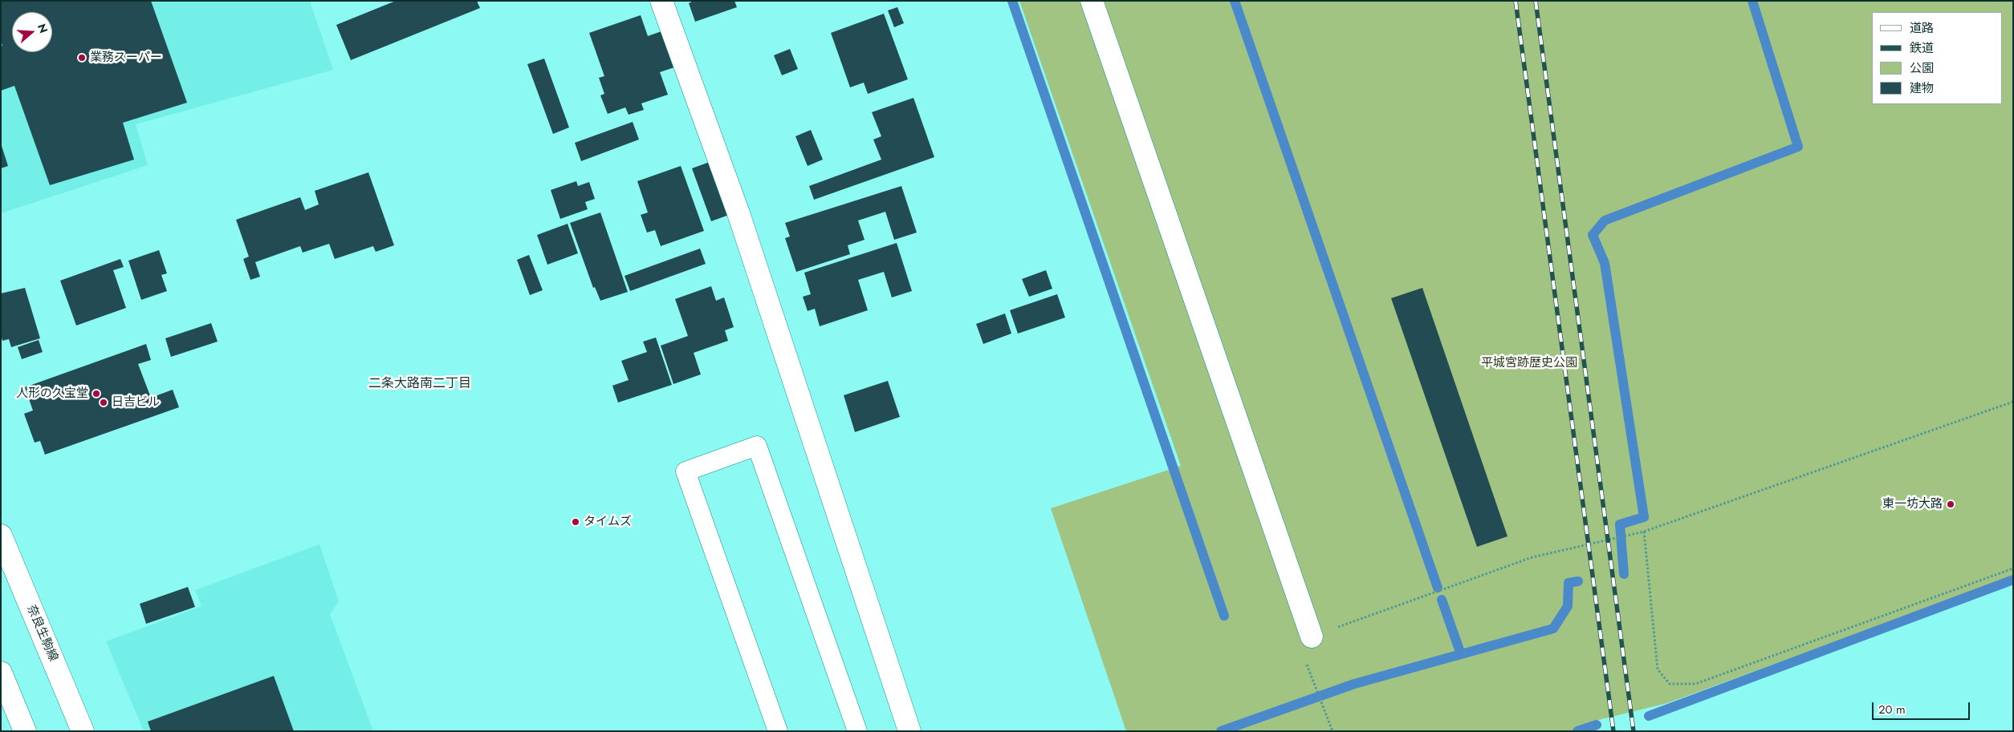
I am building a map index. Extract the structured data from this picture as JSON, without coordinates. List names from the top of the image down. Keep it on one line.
{"streets":{"street":["奈良生駒線"]},"districts":["二条大路南二丁目"],"parks":["平城宮跡歴史公園"],"places":["業務スーパー","人形の久宝堂","日吉ビル","東一坊大路","タイムズ"],"legend":["道路","鉄道","公園","建物"],"scale_bar":"20 m","north":"right"}
